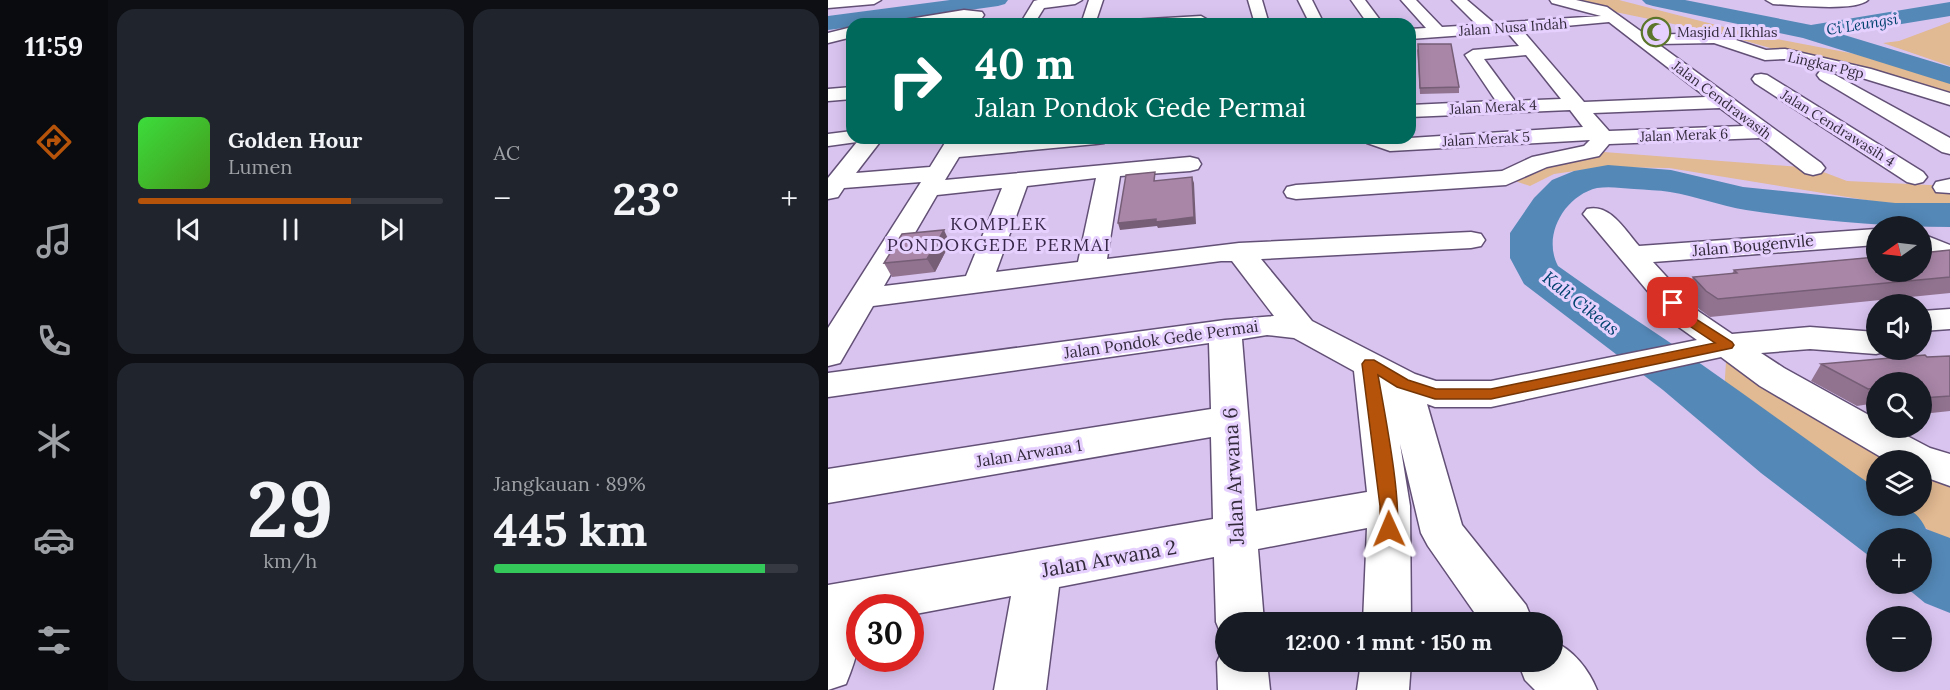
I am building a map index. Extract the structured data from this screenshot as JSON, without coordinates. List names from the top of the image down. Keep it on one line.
{"streets":{"street":["Jalan Nusa Indah","Lingkar Pgp","Jalan Cendrawasih","Jalan Merak 4","Jalan Cendrawasih 4","Jalan Merak 6","Jalan Merak 5","Jalan Bougenvile","Jalan Pondok Gede Permai","Jalan Arwana 1","Jalan Arwana 6","Jalan Arwana 2"]},"crossings":[["Jalan Nusa Indah","Jalan Cendrawasih"],["Lingkar Pgp","Jalan Cendrawasih"],["Jalan Cendrawasih","Jalan Merak 4"],["Jalan Cendrawasih","Jalan Merak 6"],["Jalan Merak 6","Jalan Merak 5"],["Jalan Pondok Gede Permai","Jalan Arwana 6"],["Jalan Arwana 1","Jalan Arwana 6"],["Jalan Arwana 6","Jalan Arwana 2"]],"districts":["KOMPLEK PONDOKGEDE PERMAI"],"water":["Ci Leungsi","Kali Cikeas"],"places":{"mosque":["Masjid Al Ikhlas"]},"north":"left","page":{"tabs":"11:59","tile":["AC",["29","km/h"],["Jangkauan · 89%","445 km"]],"turn":["40 m","Jalan Pondok Gede Permai"],"song":["Golden Hour","Lumen"],"heat":["−","23°","+"],"map_buttons":["+","−"],"limit":"30","trip":"12:00 · 1 mnt · 150 m"}}
